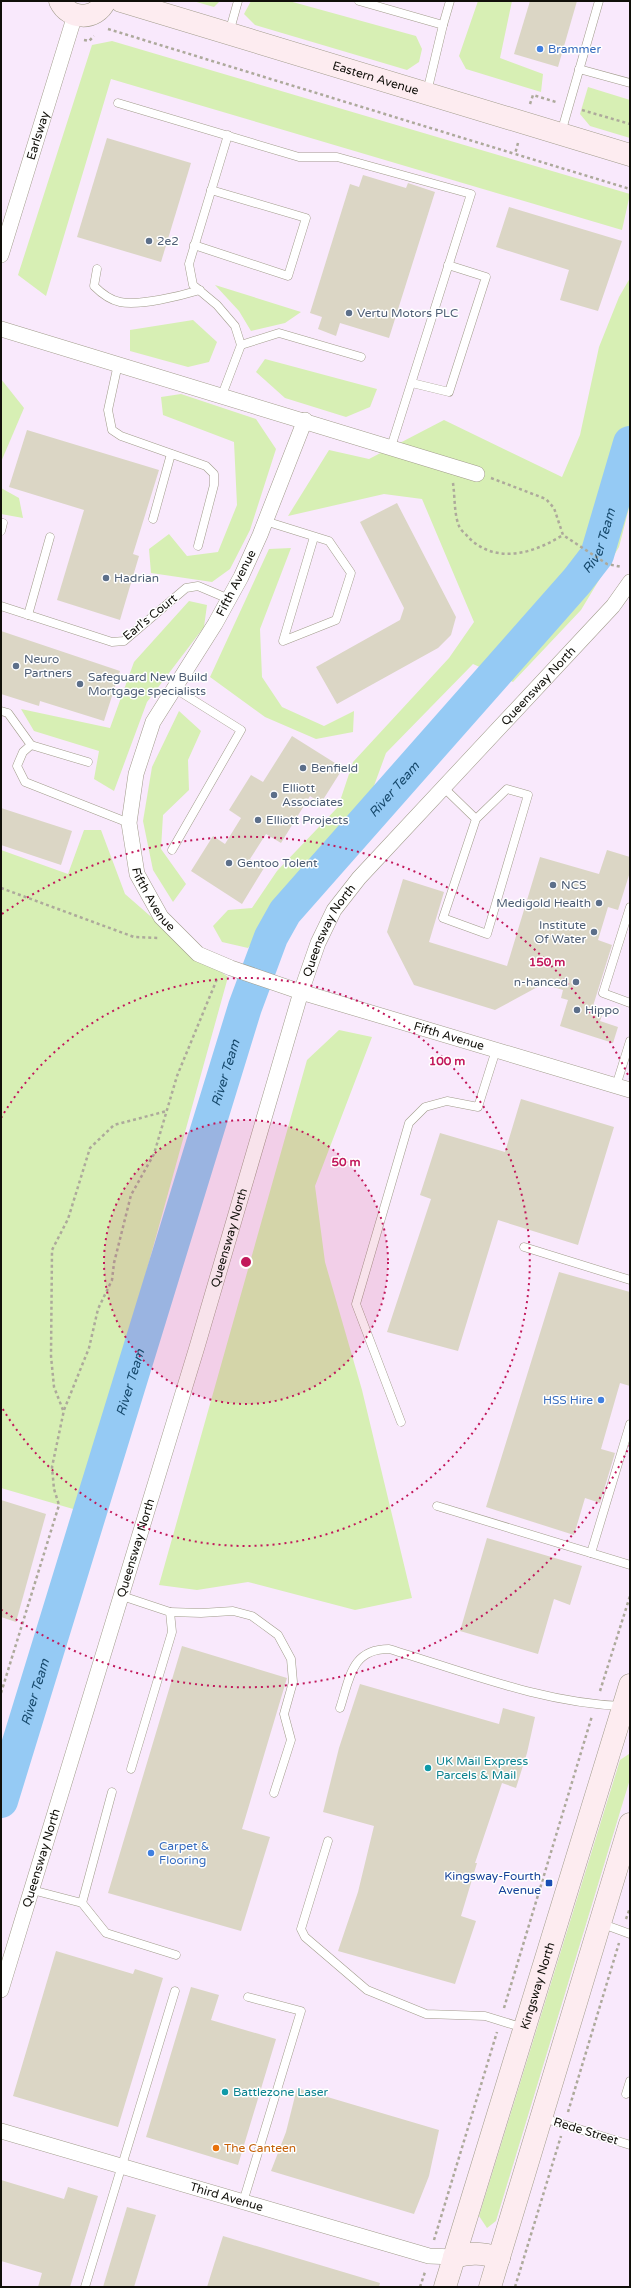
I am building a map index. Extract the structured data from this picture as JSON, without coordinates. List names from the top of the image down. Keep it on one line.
{"streets":{"street":["Eastern Avenue","Earlsway","Fifth Avenue","Queensway North","Kingsway North","Third Avenue"],"lane":["Earl's Court","Rede Street"]},"crossings":[["Fifth Avenue","Earl's Court"],["Fifth Avenue","Queensway North"],["Kingsway North","Third Avenue"]],"water":["River Team"],"places":{"other":["Brammer","2e2","Vertu Motors PLC","Hadrian","Neuro Partners","Safeguard New Build Mortgage specialists","Benfield","Elliott Associates","Elliott Projects","Gentoo Tolent","NCS","Medigold Health","Institute Of Water","n-hanced","Hippo","HSS Hire","UK Mail Express Parcels & Mail","Carpet & Flooring","Battlezone Laser","The Canteen"],"transit":["Kingsway-Fourth Avenue"]},"rings":["150 m","100 m","50 m"]}
